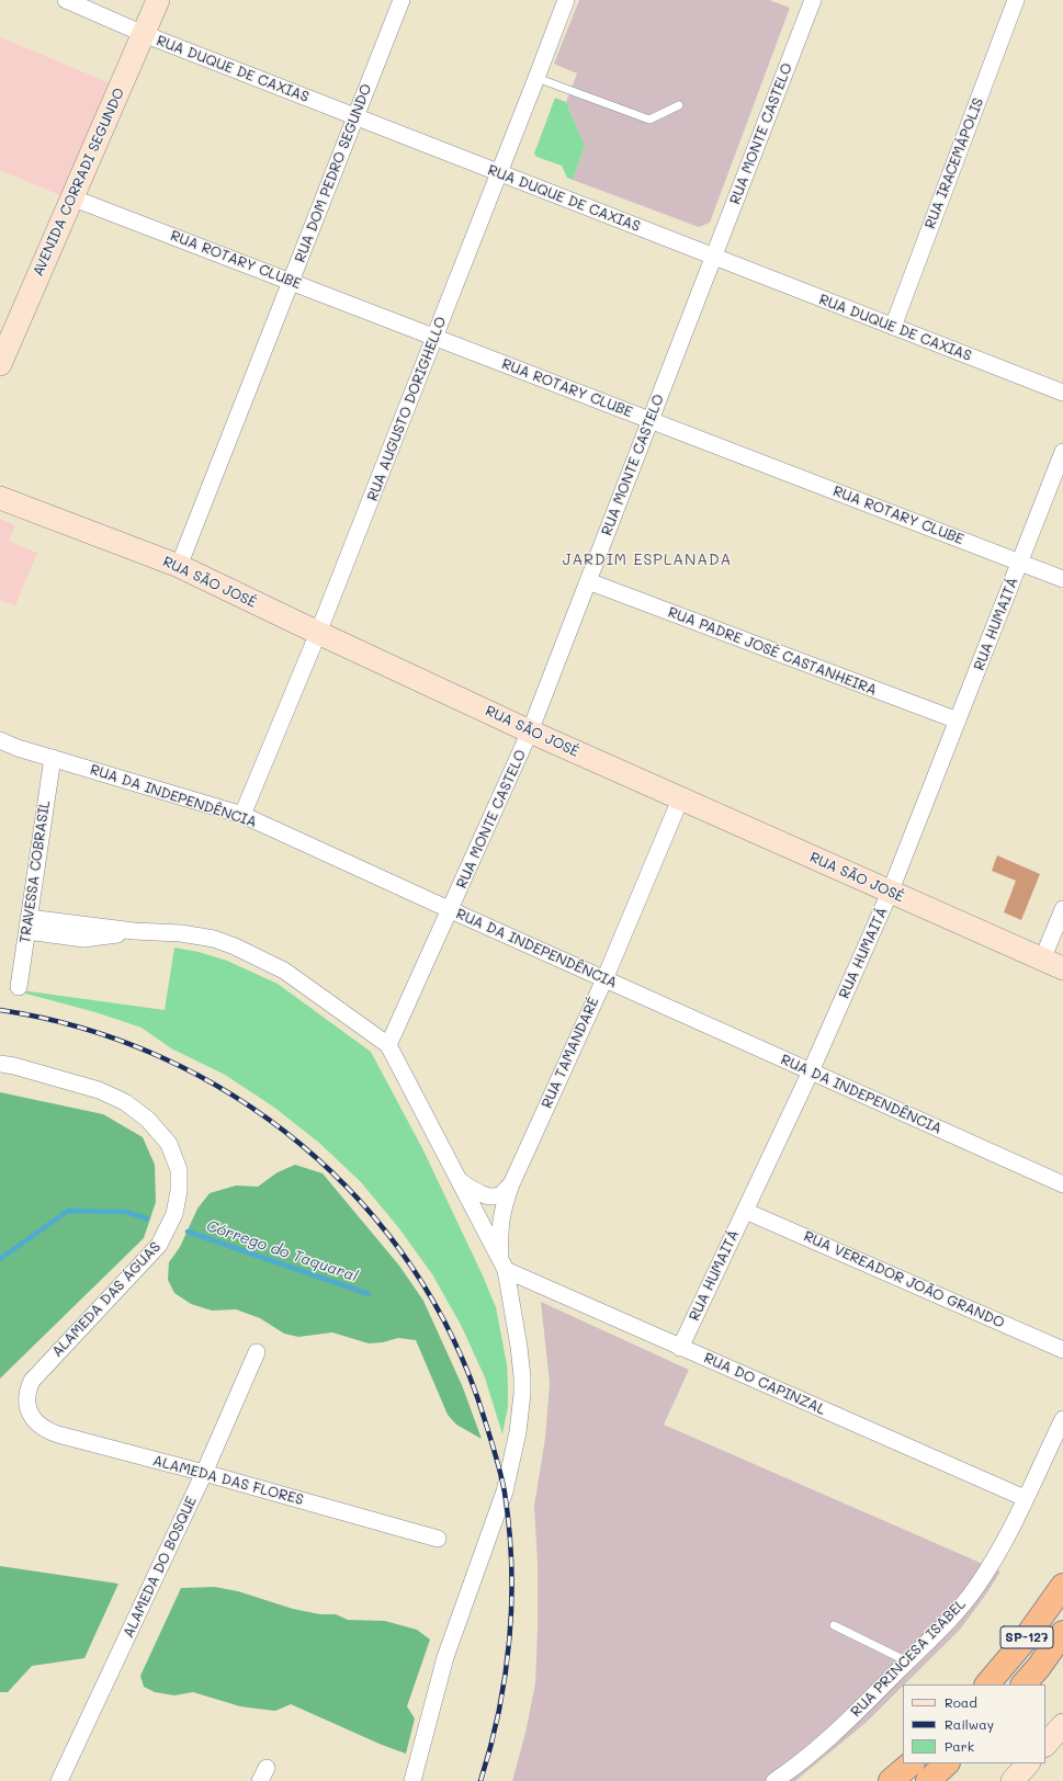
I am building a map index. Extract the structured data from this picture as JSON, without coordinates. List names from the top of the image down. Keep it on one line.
{"streets":{"highway":["SP-127"],"street":["RUA DUQUE DE CAXIAS","RUA MONTE CASTELO","RUA IRACEMÁPOLIS","RUA DOM PEDRO SEGUNDO","AVENIDA CORRADI SEGUNDO","RUA ROTARY CLUBE","RUA AUGUSTO DORIGHELLO","RUA SÃO JOSÉ","RUA HUMAITÁ","RUA PADRE JOSÉ CASTANHEIRA","RUA DA INDEPENDÊNCIA","TRAVESSA COBRASIL","RUA TAMANDARÉ","RUA VEREADOR JOÃO GRANDO","ALAMEDA DAS ÁGUAS","RUA DO CAPINZAL","ALAMEDA DAS FLORES","ALAMEDA DO BOSQUE","RUA PRINCESA ISABEL"]},"crossings":[["RUA DUQUE DE CAXIAS","RUA MONTE CASTELO"],["RUA DUQUE DE CAXIAS","RUA IRACEMÁPOLIS"],["RUA DUQUE DE CAXIAS","RUA DOM PEDRO SEGUNDO"],["RUA DUQUE DE CAXIAS","AVENIDA CORRADI SEGUNDO"],["RUA DUQUE DE CAXIAS","RUA AUGUSTO DORIGHELLO"],["RUA MONTE CASTELO","RUA ROTARY CLUBE"],["RUA MONTE CASTELO","RUA SÃO JOSÉ"],["RUA MONTE CASTELO","RUA PADRE JOSÉ CASTANHEIRA"],["RUA MONTE CASTELO","RUA DA INDEPENDÊNCIA"],["RUA DOM PEDRO SEGUNDO","RUA ROTARY CLUBE"],["RUA DOM PEDRO SEGUNDO","RUA SÃO JOSÉ"],["AVENIDA CORRADI SEGUNDO","RUA ROTARY CLUBE"],["RUA ROTARY CLUBE","RUA AUGUSTO DORIGHELLO"],["RUA ROTARY CLUBE","RUA HUMAITÁ"],["RUA AUGUSTO DORIGHELLO","RUA SÃO JOSÉ"],["RUA AUGUSTO DORIGHELLO","RUA DA INDEPENDÊNCIA"],["RUA SÃO JOSÉ","RUA HUMAITÁ"],["RUA SÃO JOSÉ","RUA TAMANDARÉ"],["RUA HUMAITÁ","RUA PADRE JOSÉ CASTANHEIRA"],["RUA HUMAITÁ","RUA DA INDEPENDÊNCIA"],["RUA HUMAITÁ","RUA VEREADOR JOÃO GRANDO"],["RUA HUMAITÁ","RUA DO CAPINZAL"],["RUA DA INDEPENDÊNCIA","TRAVESSA COBRASIL"],["RUA DA INDEPENDÊNCIA","RUA TAMANDARÉ"],["RUA TAMANDARÉ","RUA DO CAPINZAL"],["ALAMEDA DAS ÁGUAS","ALAMEDA DAS FLORES"],["RUA DO CAPINZAL","RUA PRINCESA ISABEL"],["ALAMEDA DAS FLORES","ALAMEDA DO BOSQUE"]],"districts":["JARDIM ESPLANADA"],"water":["Córrego do Taquaral"],"legend":["Road","Railway","Park"]}
